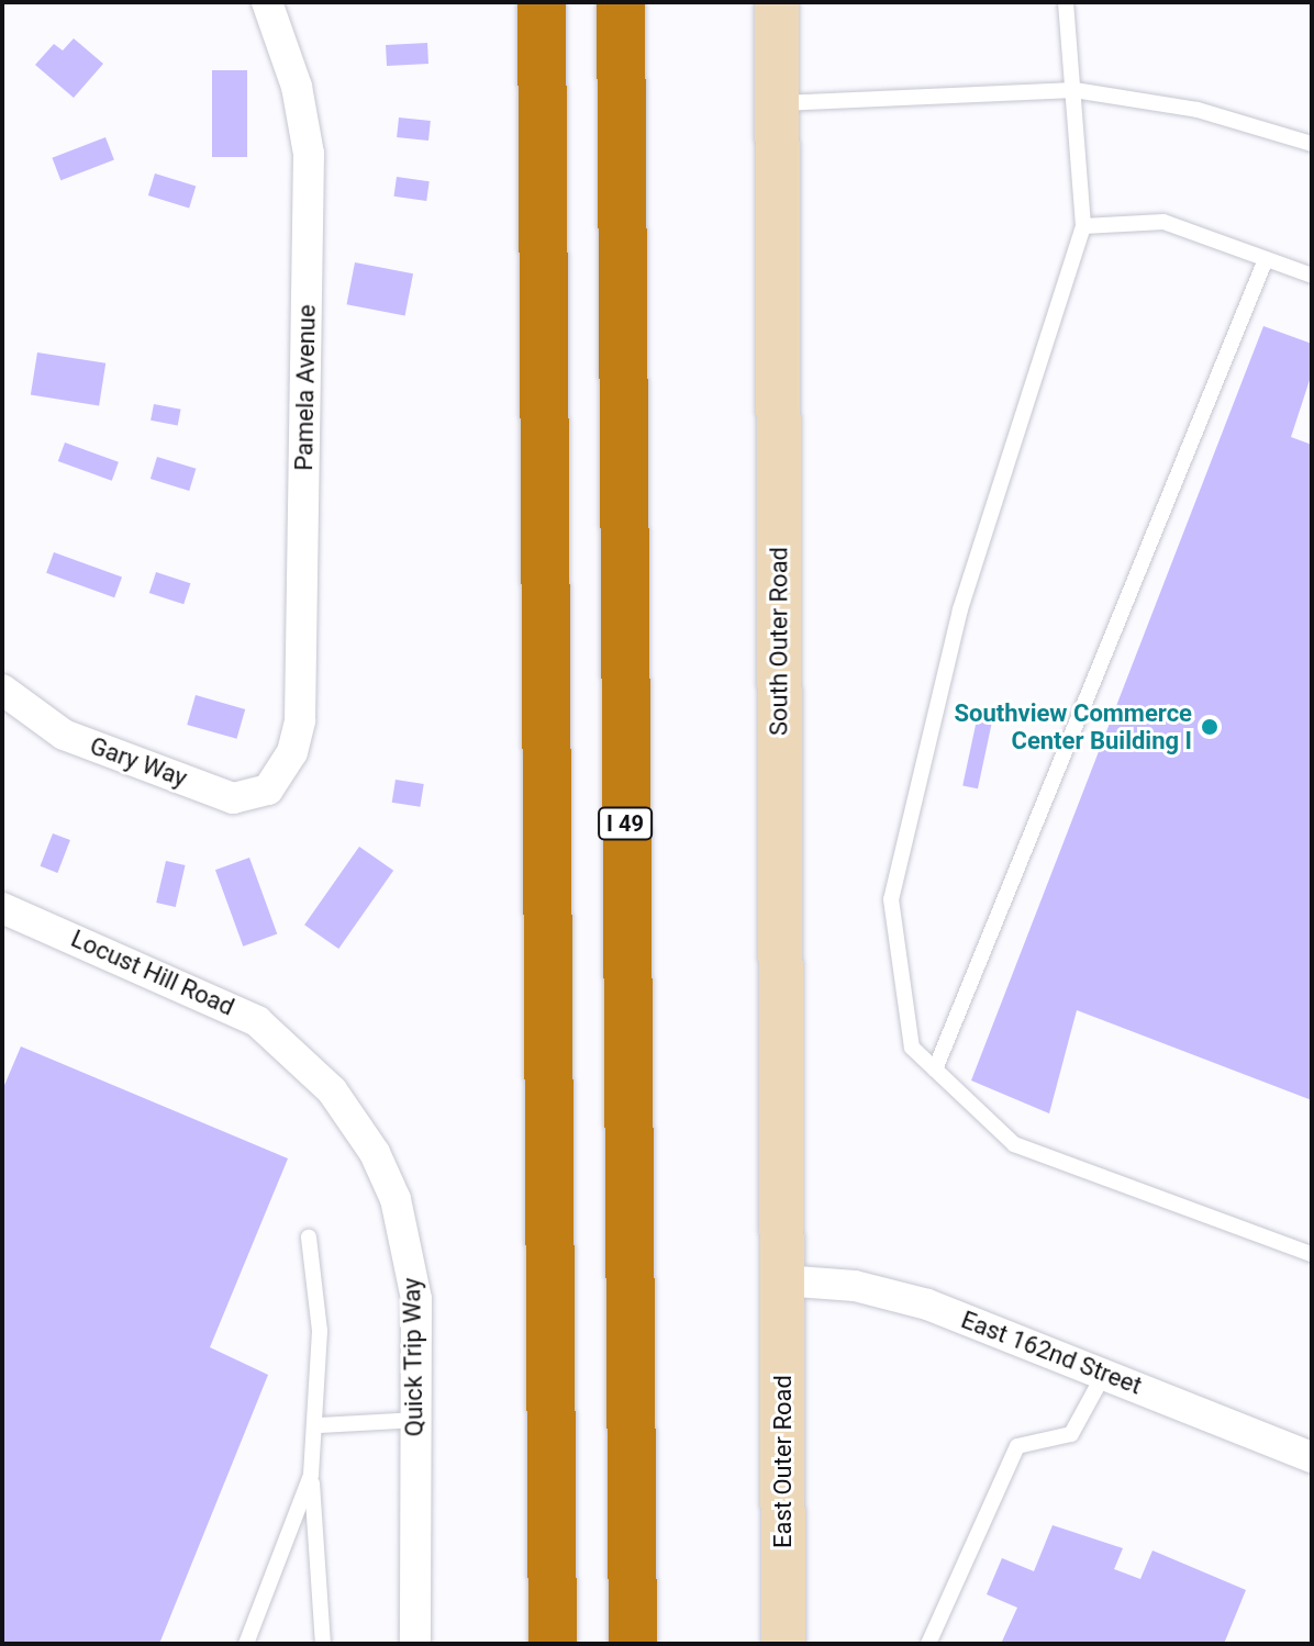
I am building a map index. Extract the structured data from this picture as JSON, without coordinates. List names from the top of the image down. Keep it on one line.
{"streets":{"highway":["I 49"],"street":["Pamela Avenue","South Outer Road","Gary Way","Locust Hill Road","East 162nd Street","Quick Trip Way","East Outer Road"]},"crossings":[["Pamela Avenue","Gary Way"],["South Outer Road","East 162nd Street"],["South Outer Road","East Outer Road"],["Locust Hill Road","Quick Trip Way"],["East 162nd Street","East Outer Road"]],"places":["Southview Commerce Center Building I"]}
